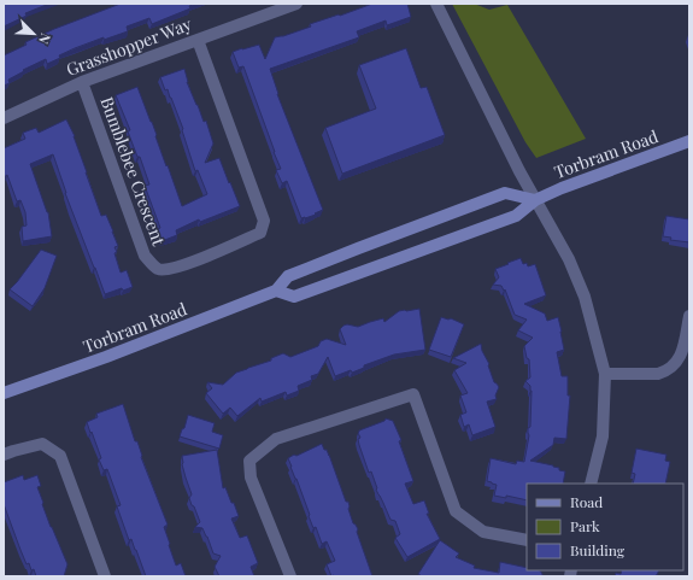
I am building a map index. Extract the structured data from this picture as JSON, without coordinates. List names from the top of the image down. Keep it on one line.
{"streets":{"main road":["Torbram Road"],"street":["Grasshopper Way","Bumblebee Crescent"]},"crossings":[["Grasshopper Way","Bumblebee Crescent"]],"legend":["Road","Park","Building"],"north":"bottom right"}
